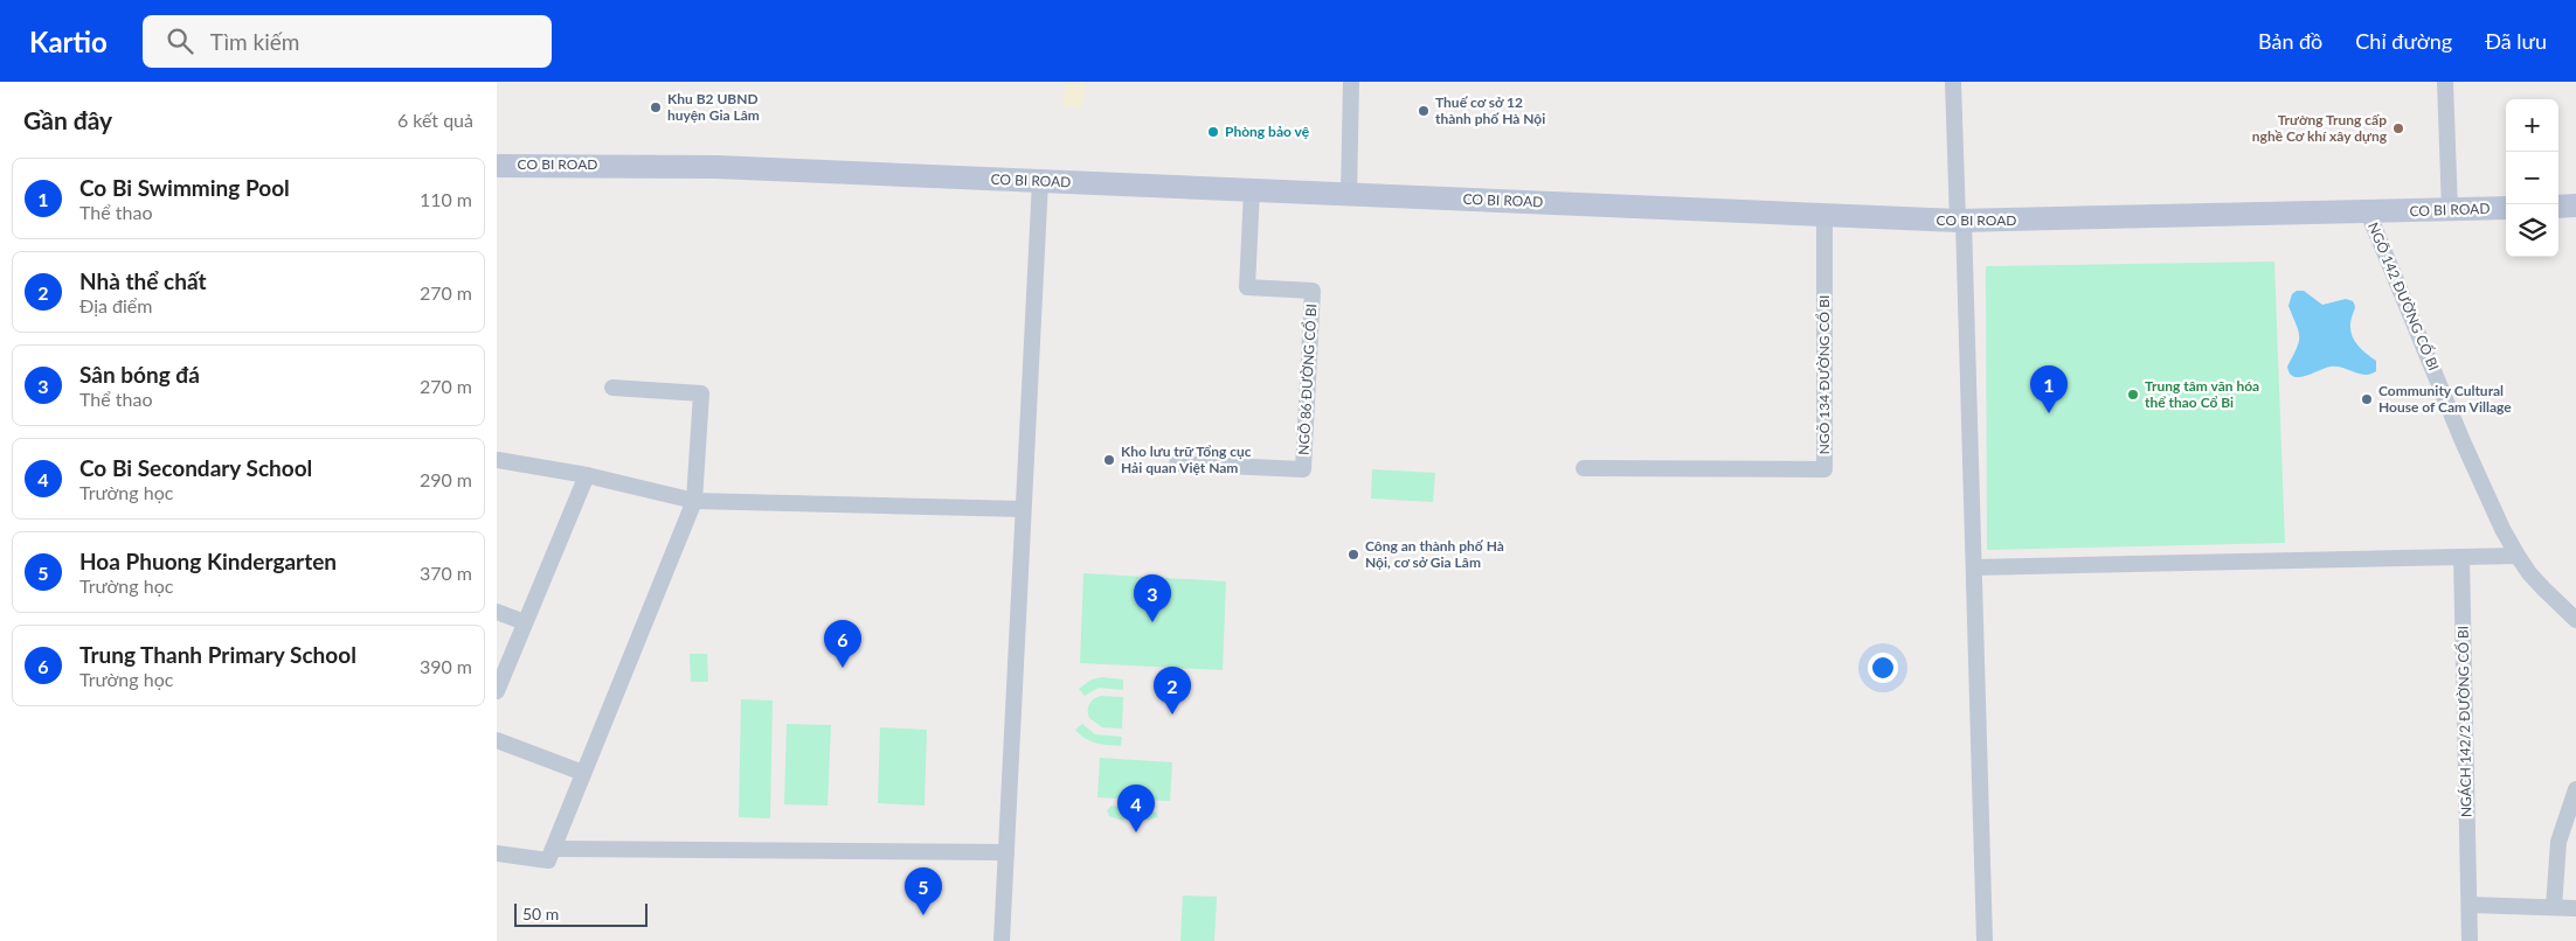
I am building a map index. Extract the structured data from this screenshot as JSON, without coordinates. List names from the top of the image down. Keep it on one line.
{"streets":{"main road":["CO BI ROAD"],"street":["NGÕ 142 ĐƯỜNG CỔ BI","NGÕ 134 ĐƯỜNG CỔ BI","NGÕ 86 ĐƯỜNG CỔ BI","NGÁCH 142/2 ĐƯỜNG CỔ BI"]},"crossings":[["CO BI ROAD","NGÕ 142 ĐƯỜNG CỔ BI"],["CO BI ROAD","NGÕ 134 ĐƯỜNG CỔ BI"],["CO BI ROAD","NGÕ 86 ĐƯỜNG CỔ BI"]],"places":["Khu B2 UBND huyện Gia Lâm","Thuế cơ sở 12 thành phố Hà Nội","Trường Trung cấp nghề Cơ khí xây dựng","Phòng bảo vệ","Trung tâm văn hóa thể thao Cổ Bi","Community Cultural House of Cam Village","Kho lưu trữ Tổng cục Hải quan Việt Nam","Công an thành phố Hà Nội, cơ sở Gia Lâm"],"scale_bar":"50 m","page":{"header":"Kartio","search":"Tìm kiếm","nav":["Bản đồ","Chỉ đường","Đã lưu"],"heading":["Gần đây","6 kết quả"],"map_buttons":["+","−"],"list":[{"mark":"1","name":"Co Bi Swimming Pool","note":"Thể thao","value":"110 m"},{"mark":"2","name":"Nhà thể chất","note":"Địa điểm","value":"270 m"},{"mark":"3","name":"Sân bóng đá","note":"Thể thao","value":"270 m"},{"mark":"4","name":"Co Bi Secondary School","note":"Trường học","value":"290 m"},{"mark":"5","name":"Hoa Phuong Kindergarten","note":"Trường học","value":"370 m"},{"mark":"6","name":"Trung Thanh Primary School","note":"Trường học","value":"390 m"}],"pins":["1","3","6","2","4","5"],"scale":"50 m"}}
